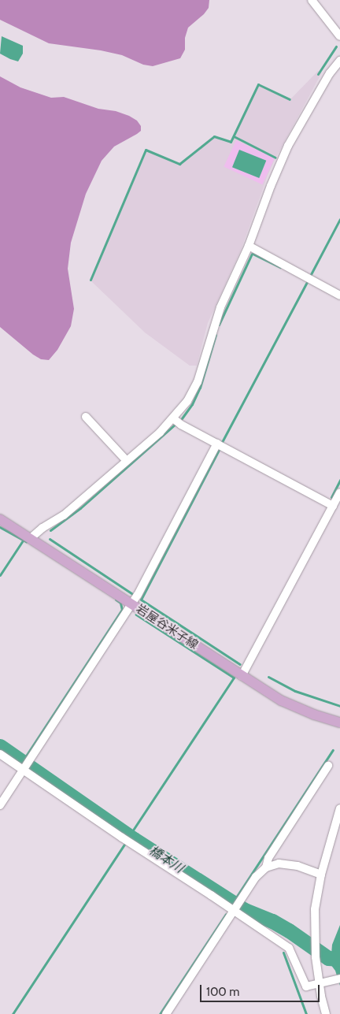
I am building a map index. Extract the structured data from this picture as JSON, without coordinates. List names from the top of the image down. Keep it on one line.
{"streets":{"main road":["岩屋谷米子線"]},"water":["橋本川"],"scale_bar":"100 m"}
